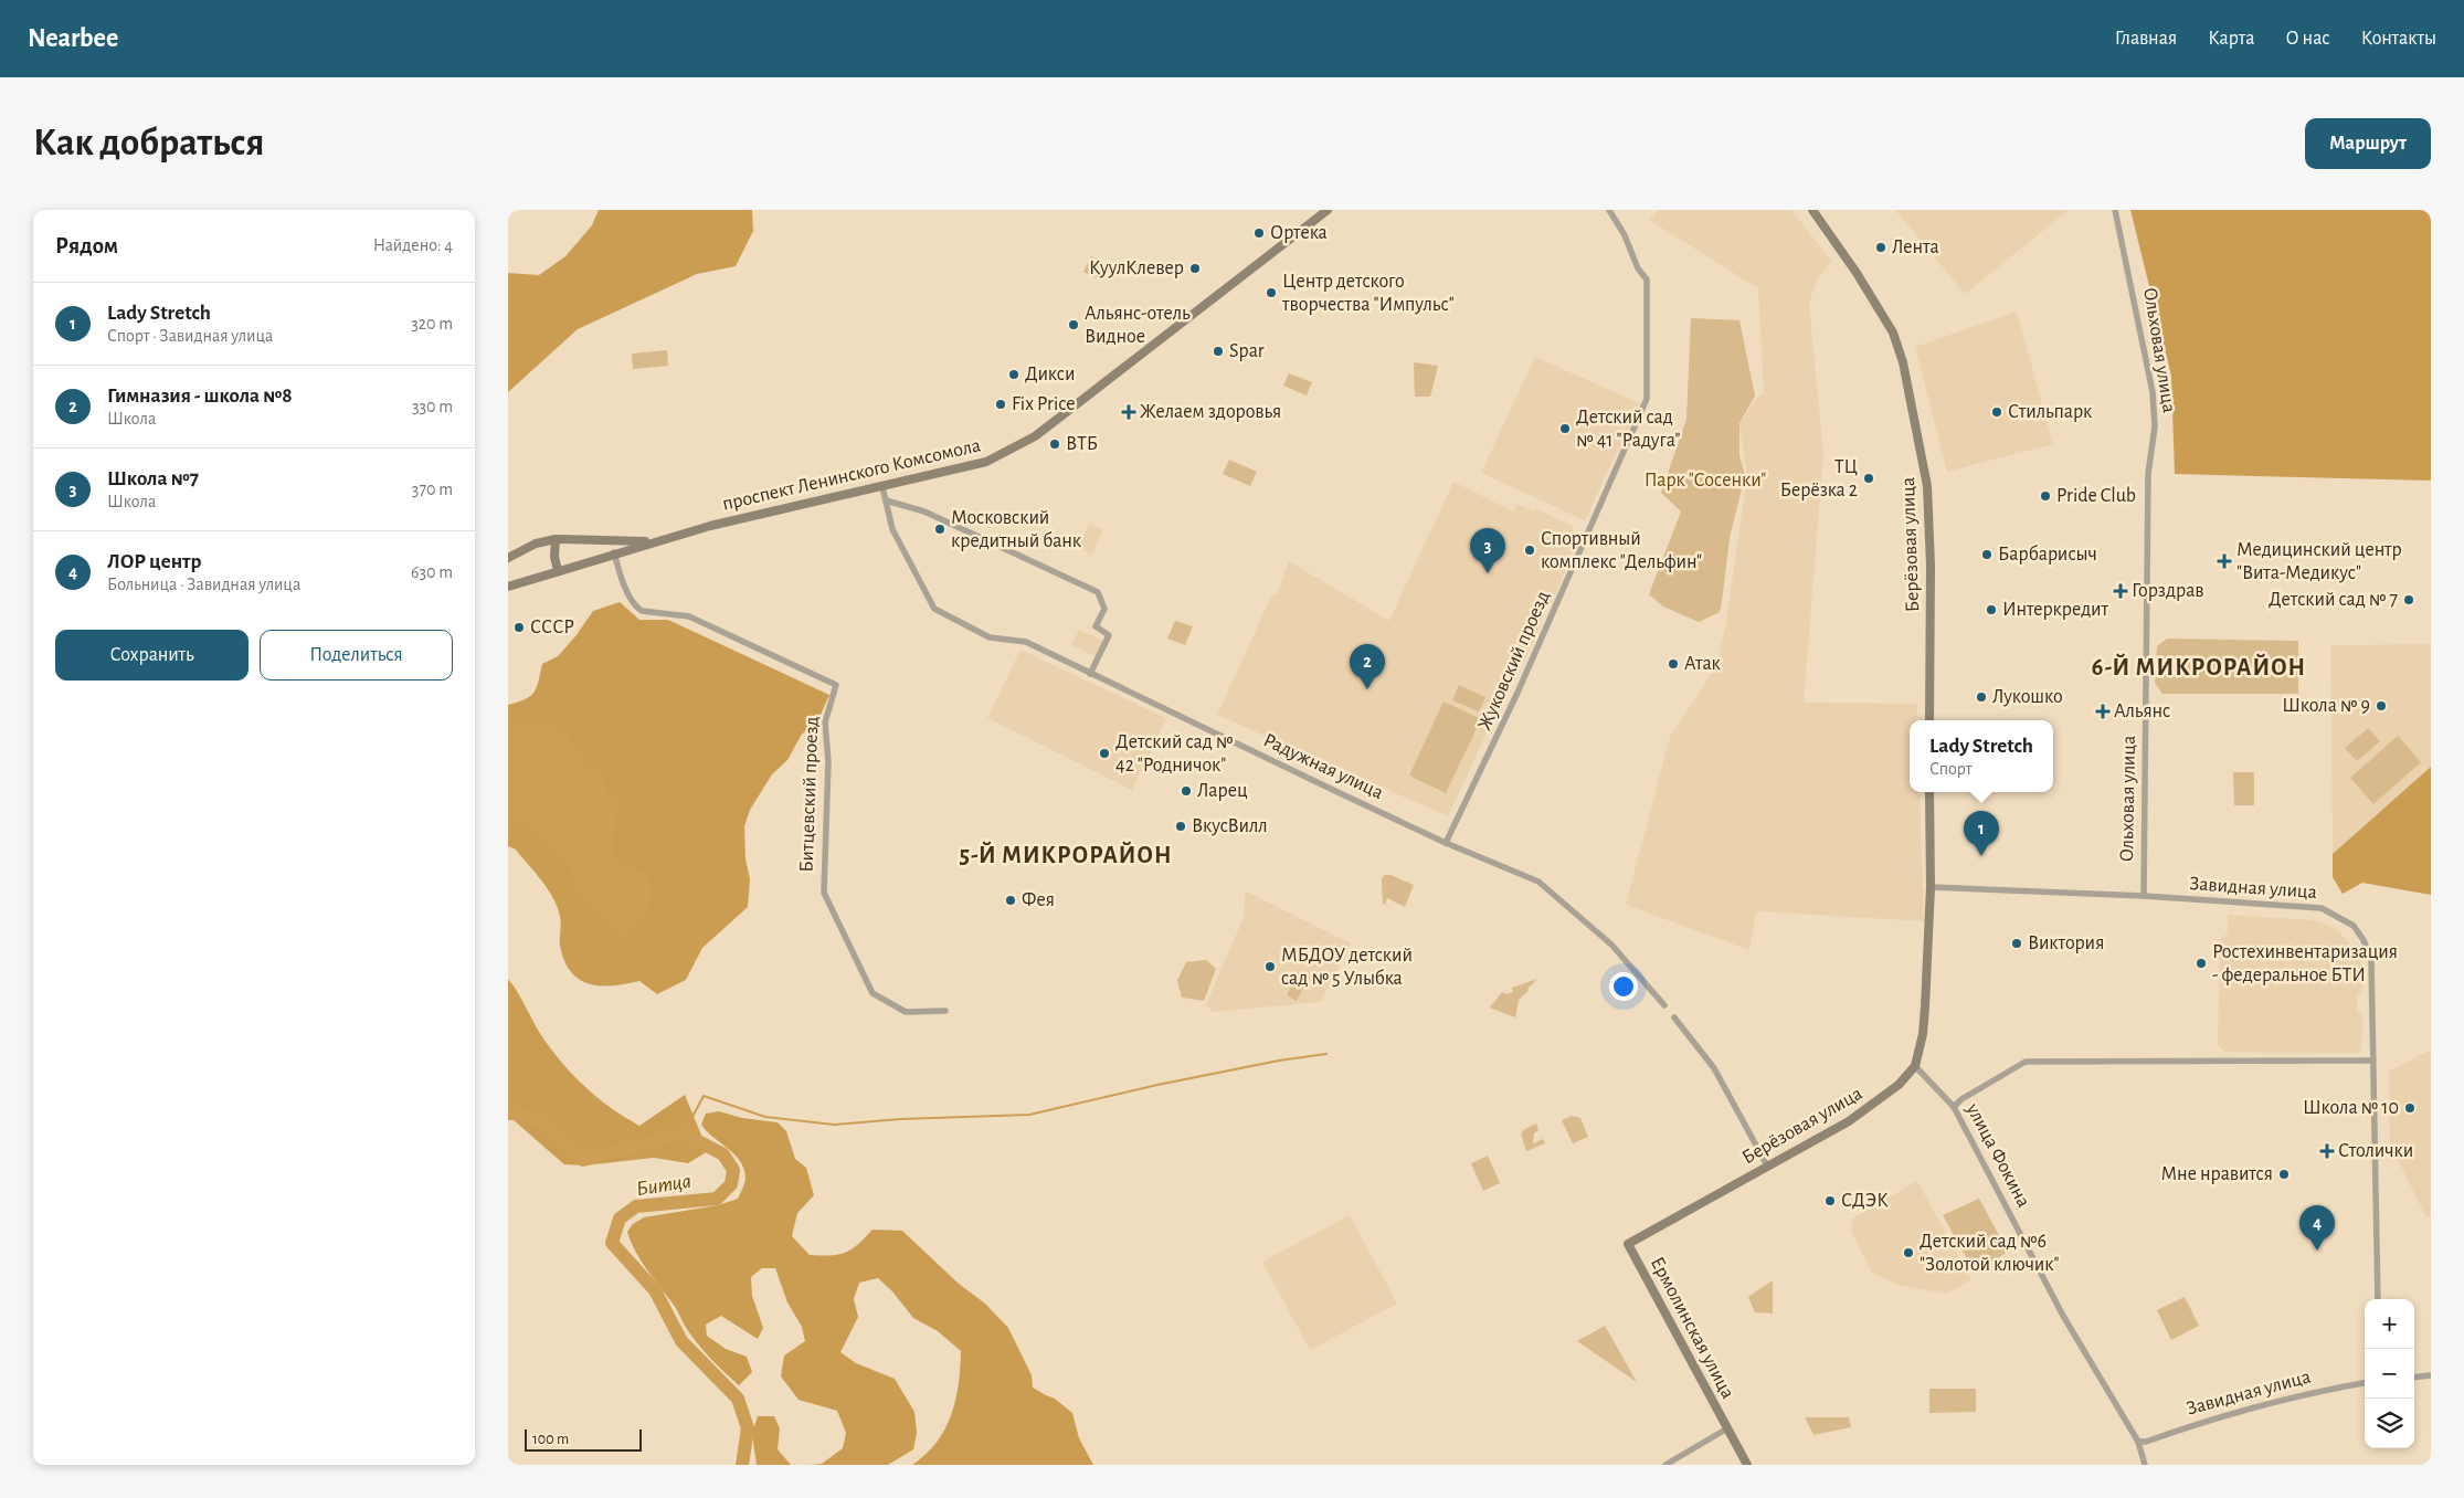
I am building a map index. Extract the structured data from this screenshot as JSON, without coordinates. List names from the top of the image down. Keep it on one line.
{"streets":{"street":["Ольховая улица","проспект Ленинского Комсомола","Берёзовая улица","Жуковский проезд","Радужная улица","Битцевский проезд","Завидная улица","улица Фокина","Ермолинская улица"]},"crossings":[["Ольховая улица","Завидная улица"],["проспект Ленинского Комсомола","Радужная улица"],["проспект Ленинского Комсомола","Битцевский проезд"],["Берёзовая улица","Завидная улица"],["Берёзовая улица","улица Фокина"],["Берёзовая улица","Ермолинская улица"],["Жуковский проезд","Радужная улица"],["Завидная улица","улица Фокина"]],"districts":["6-Й МИКРОРАЙОН","5-Й МИКРОРАЙОН"],"water":["Битца"],"parks":["Парк \"Сосенки\""],"places":{"other":["Ортека","Лента","КуулКлевер","Центр детского творчества \"Импульс\"","Альянс-отель Видное","Spar","Дикси","Fix Price","Стильпарк","Детский сад № 41 \"Радуга\"","ВТБ","ТЦ Берёзка 2","Pride Club","Московский кредитный банк","Спортивный комплекс \"Дельфин\"","Барбарисыч","Детский сад № 7","Интеркредит","СССР","Атак","Лукошко","Школа № 9","Детский сад № 42 \"Родничок\"","Ларец","ВкусВилл","Фея","Виктория","Ростехинвентаризация - федеральное БТИ","МБДОУ детский сад № 5 Улыбка","Школа № 10","Мне нравится","СДЭК","Детский сад №6 \"Золотой ключик\""],"health":["Желаем здоровья","Медицинский центр \"Вита-Медикус\"","Горздрав","Альянс","Столички"]},"scale_bar":"100 m","page":{"header":"Nearbee","nav":["Главная","Карта","О нас","Контакты"],"buttons":["Маршрут",["Сохранить","Поделиться"]],"title":"Как добраться","heading":["Рядом","Найдено: 4"],"list":[{"mark":"1","name":"Lady Stretch","note":"Спорт · Завидная улица","value":"320 m"},{"mark":"2","name":"Гимназия - школа №8","note":"Школа","value":"330 m"},{"mark":"3","name":"Школа №7","note":"Школа","value":"370 m"},{"mark":"4","name":"ЛОР центр","note":"Больница · Завидная улица","value":"630 m"}],"pins":["3","2","1","4"],"popup":["Lady Stretch","Спорт"],"map_buttons":["+","−"],"scale":"100 m"}}
